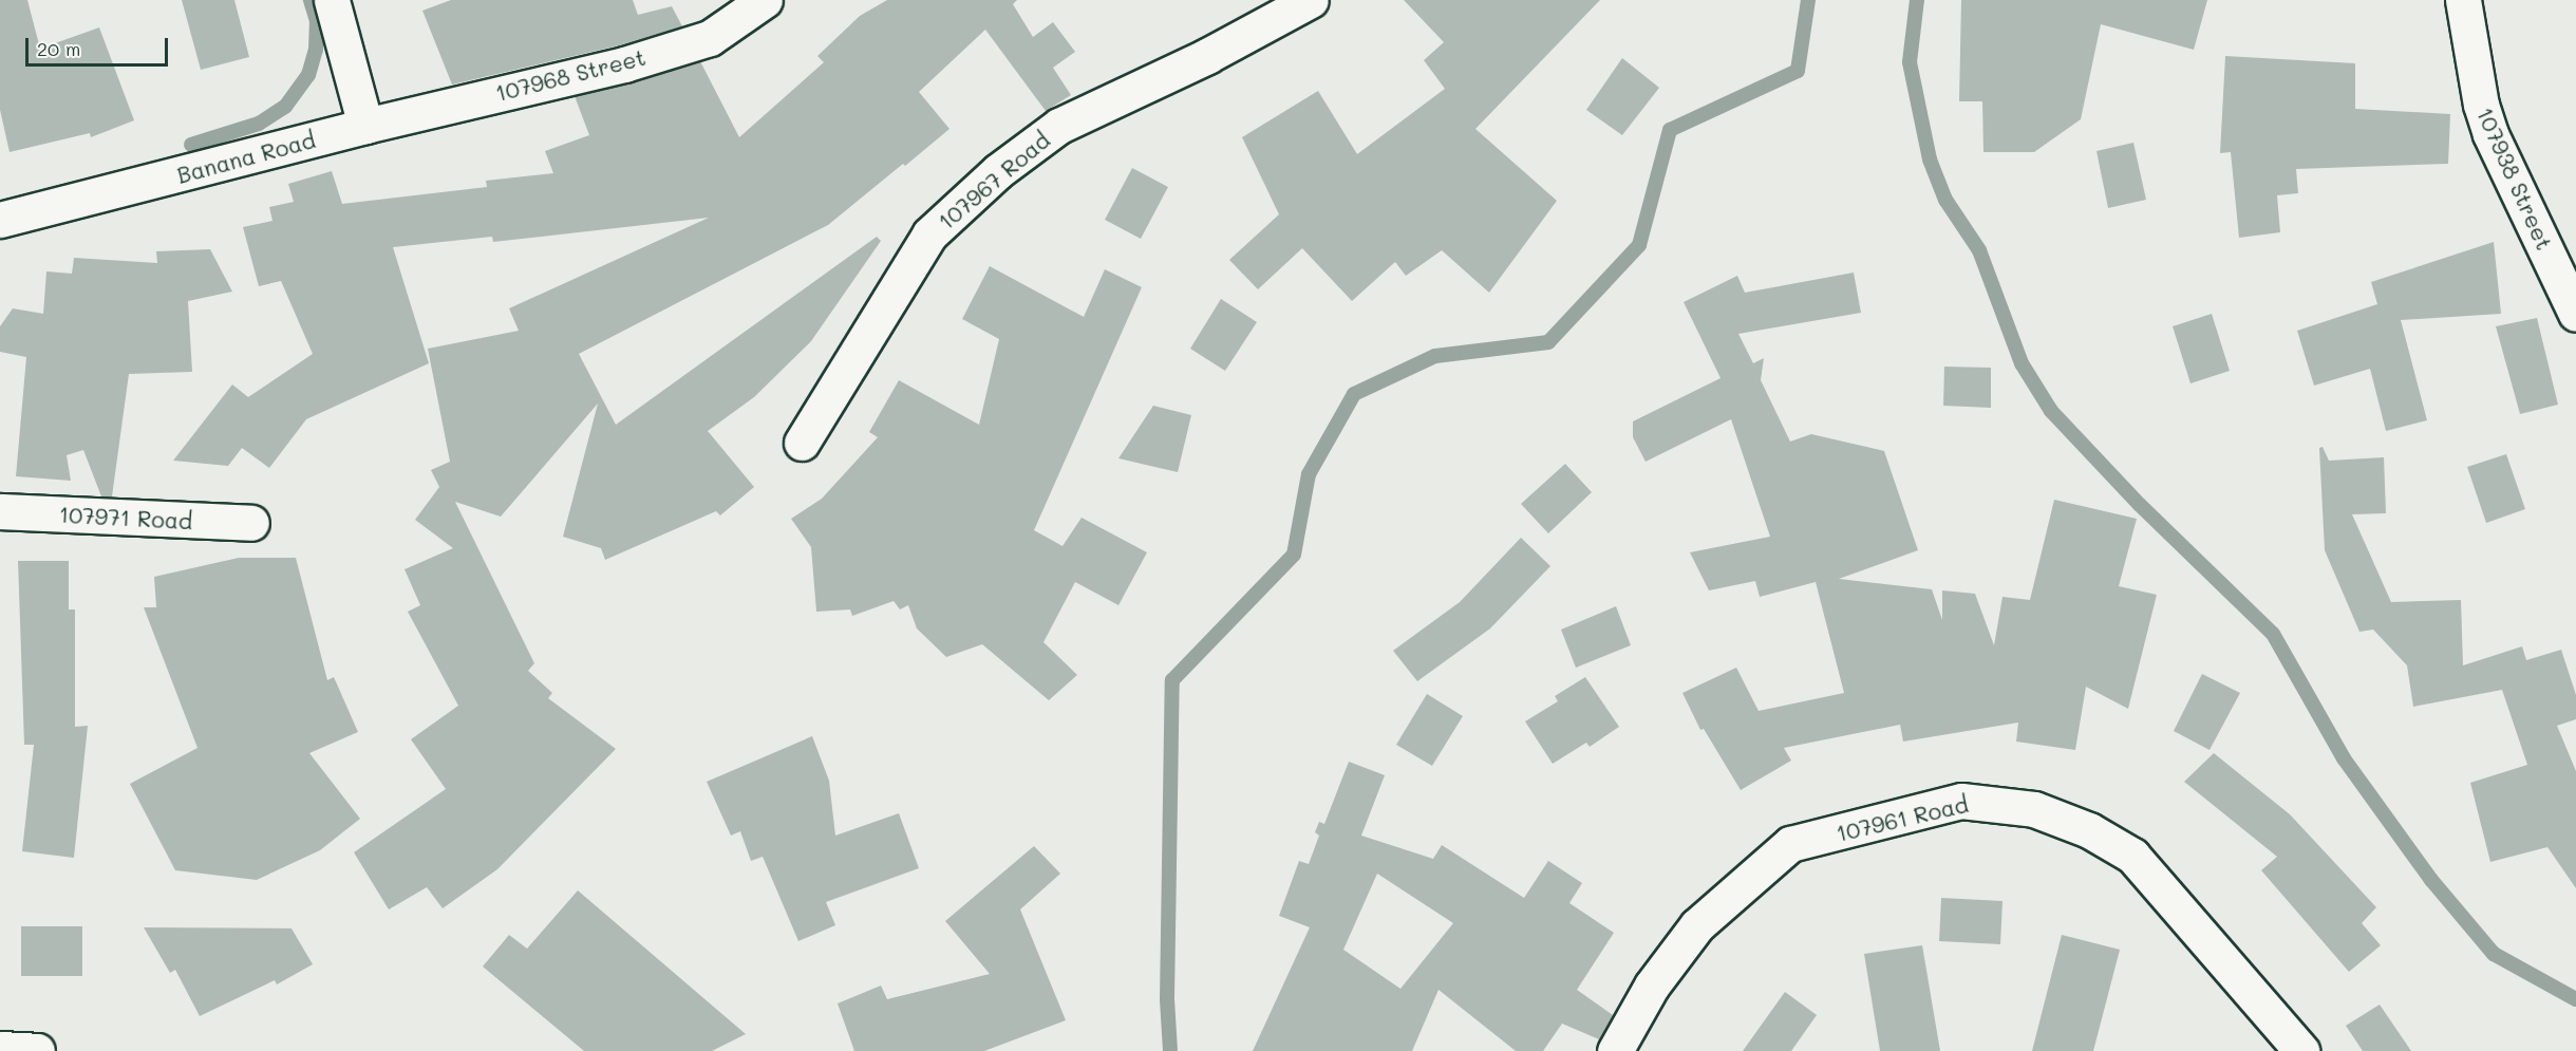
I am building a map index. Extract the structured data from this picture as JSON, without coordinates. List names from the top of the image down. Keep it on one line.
{"streets":{"street":["107968 Street","Banana Road","107938 Street","107967 Road","107971 Road","107961 Road"]},"crossings":[["107968 Street","Banana Road"]],"scale_bar":"20 m"}
